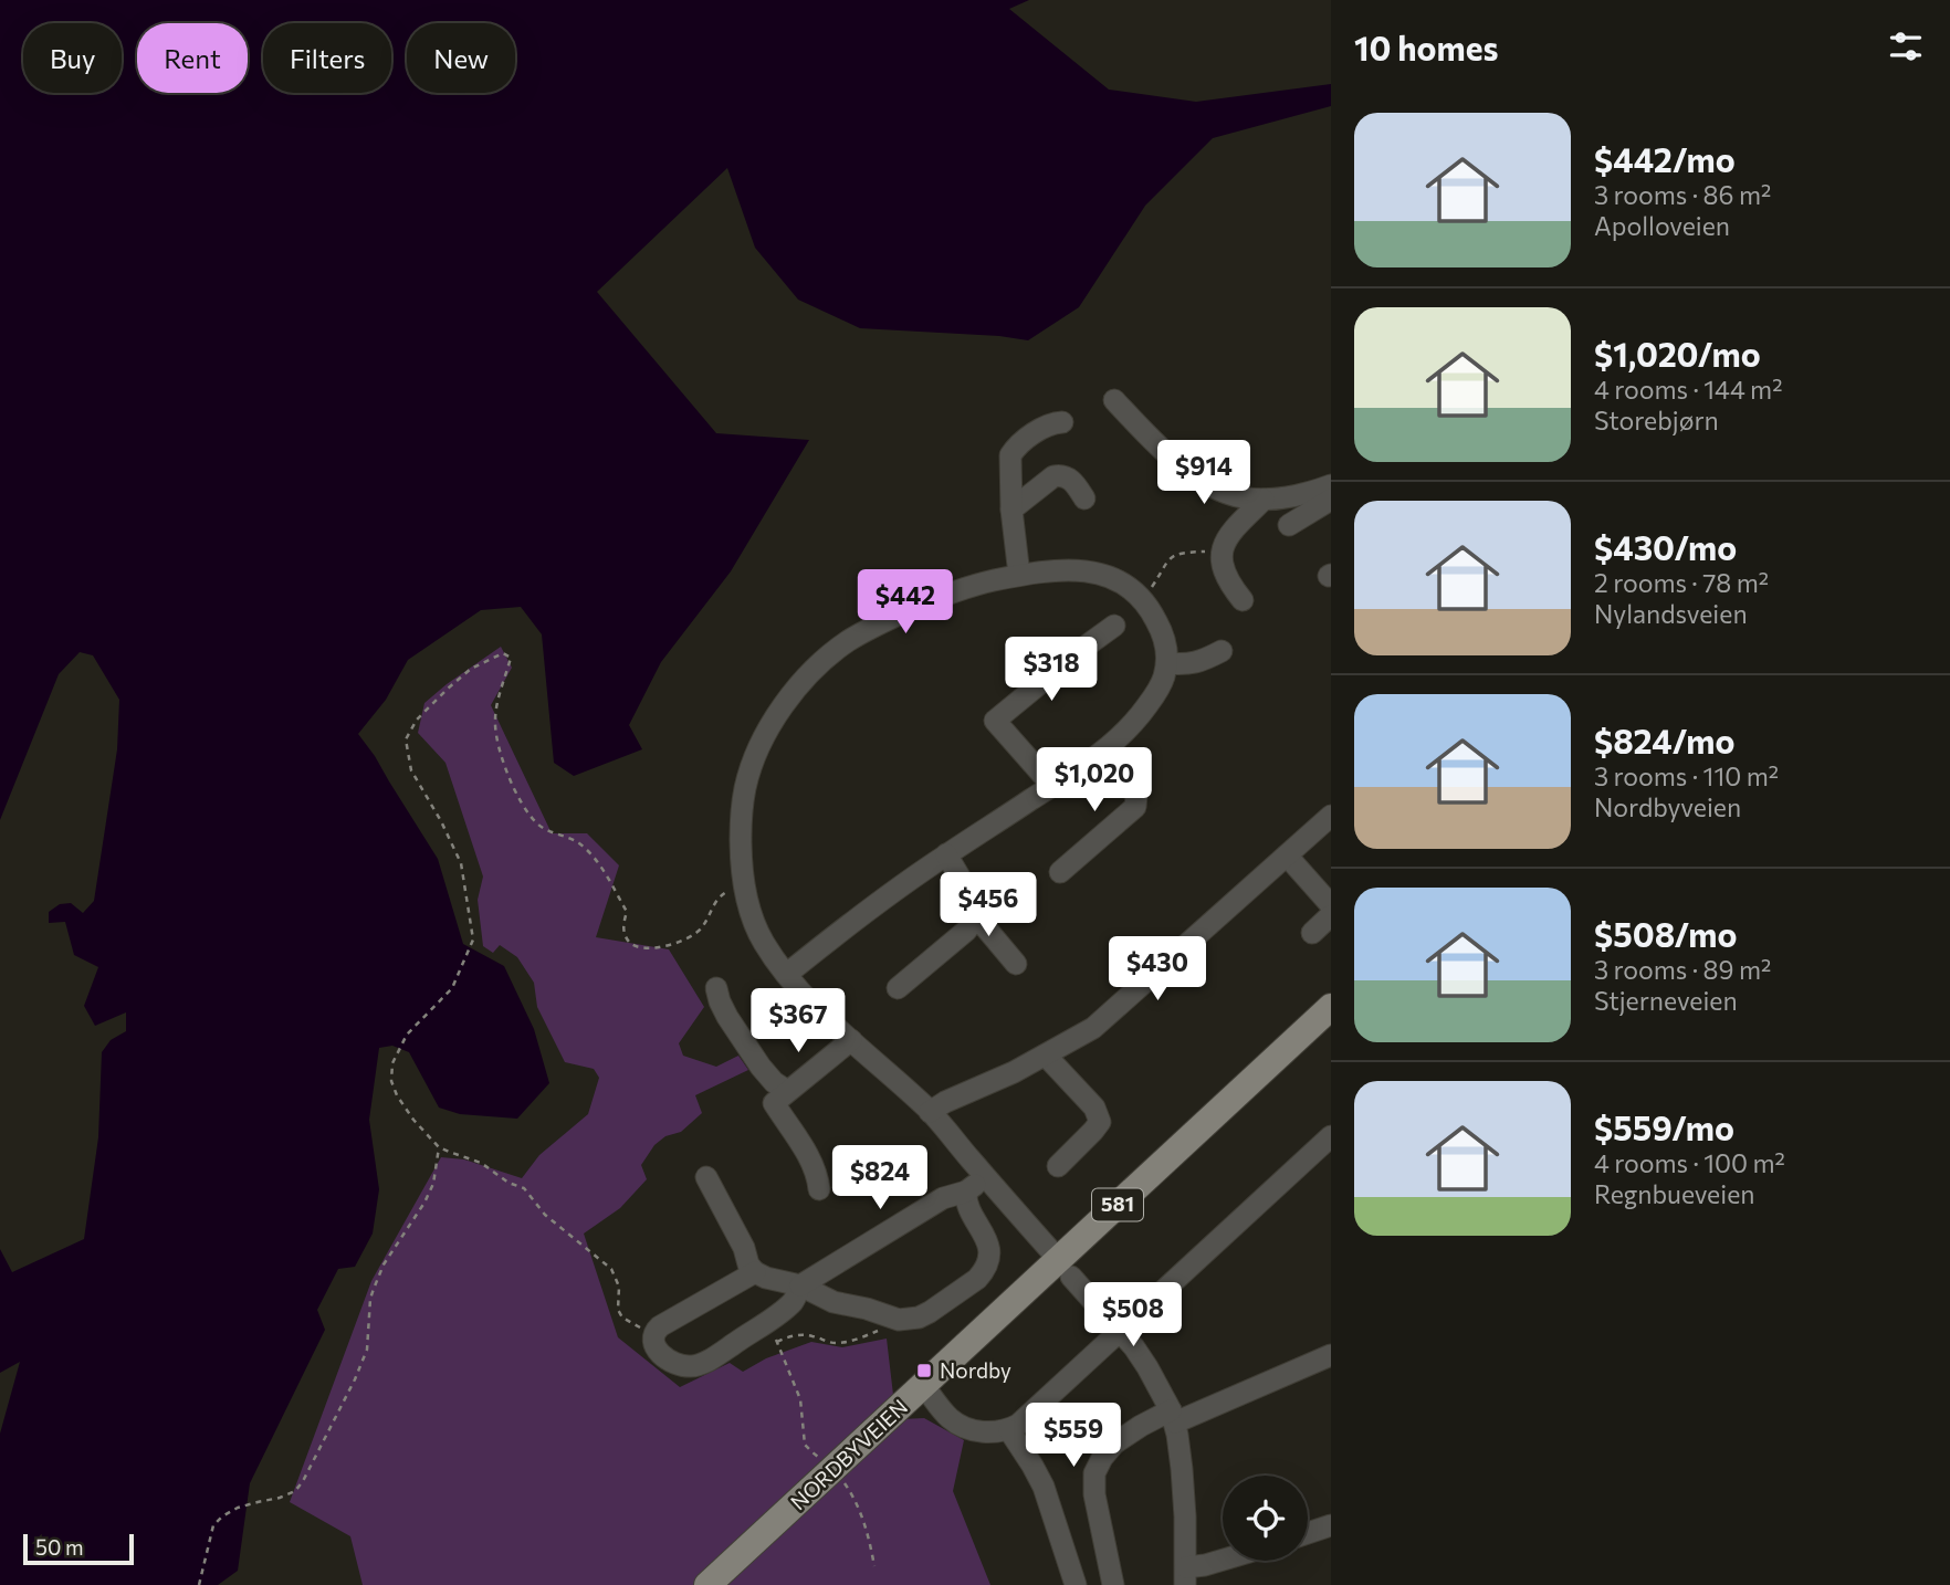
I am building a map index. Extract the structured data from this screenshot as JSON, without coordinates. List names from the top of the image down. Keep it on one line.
{"streets":{"main road":["581","NORDBYVEIEN"]},"places":{"transit":["Nordby"]},"scale_bar":"50 m","page":{"heading":"10 homes","chip":["Buy","Rent","Filters","New"],"list":[{"name":"$442/mo","note":"3 rooms · 86 m² · Apolloveien"},{"name":"$1,020/mo","note":"4 rooms · 144 m² · Storebjørn"},{"name":"$430/mo","note":"2 rooms · 78 m² · Nylandsveien"},{"name":"$824/mo","note":"3 rooms · 110 m² · Nordbyveien"},{"name":"$508/mo","note":"3 rooms · 89 m² · Stjerneveien"},{"name":"$559/mo","note":"4 rooms · 100 m² · Regnbueveien"}],"price":["$914","$442","$318","$1,020","$456","$430","$367","$824","$508","$559"],"scale":"50 m"}}
